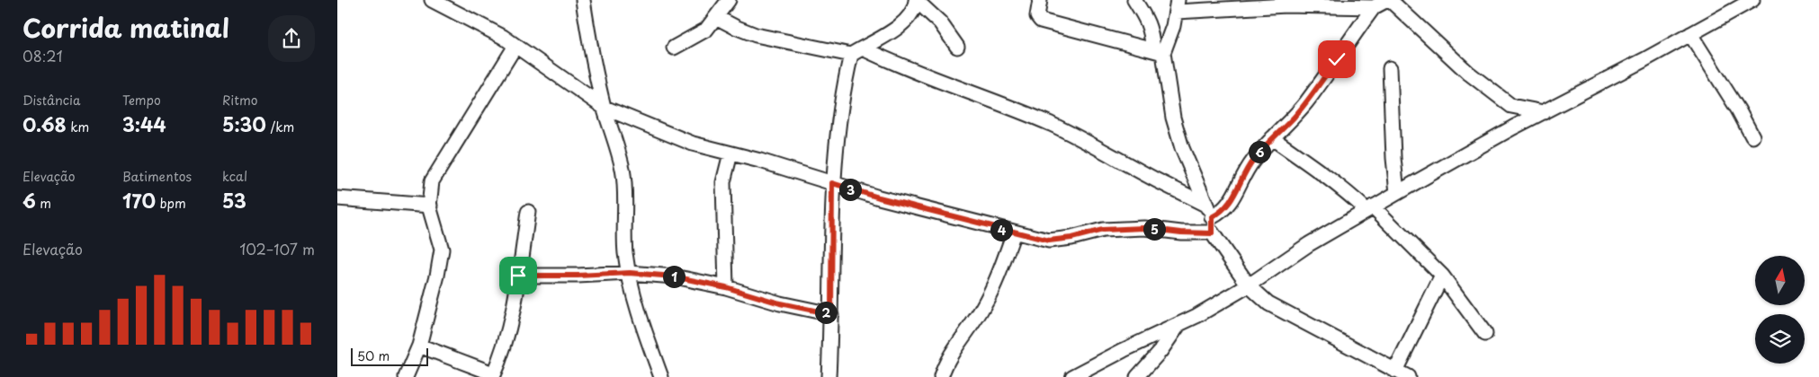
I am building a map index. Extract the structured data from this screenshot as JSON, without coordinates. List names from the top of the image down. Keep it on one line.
{"scale_bar":"50 m","north":"top","page":{"heading":["Corrida matinal","08:21"],"stats":[["Distância","0.68 km"],["Tempo","3:44"],["Ritmo","5:30 /km"],["Elevação","6 m"],["Batimentos","170 bpm"],["kcal","53"]],"pins":["6","3","5","4","1","2"],"chart":["Elevação","102–107 m"],"scale":"50 m"}}
